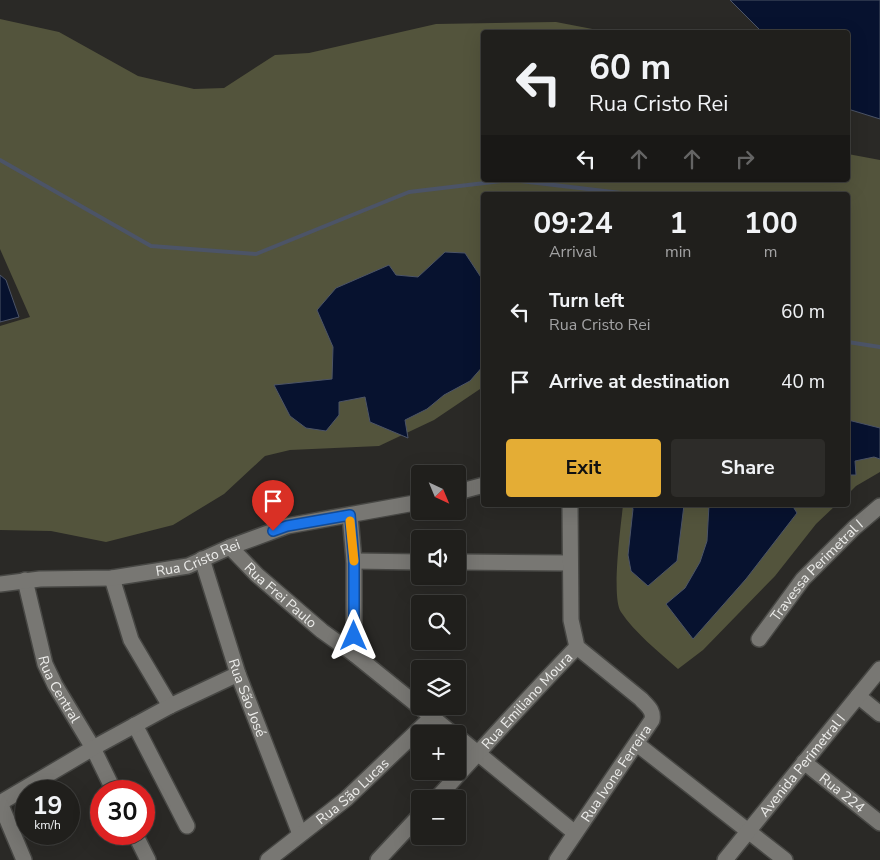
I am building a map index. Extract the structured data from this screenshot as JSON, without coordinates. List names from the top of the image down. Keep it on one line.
{"streets":{"street":["Rua Cristo Rei","Travessa Perimetral I","Rua Frei Paulo","Rua Central","Rua São José","Rua Emiliano Moura","Avenida Perimetral I","Rua Ivone Ferreira","Rua São Lucas","Rua 224"]},"crossings":[["Rua Cristo Rei","Rua Frei Paulo"],["Rua Cristo Rei","Rua Central"],["Rua Cristo Rei","Rua São José"],["Rua Frei Paulo","Rua São Lucas"],["Rua São José","Rua São Lucas"],["Rua Emiliano Moura","Rua Ivone Ferreira"],["Avenida Perimetral I","Rua 224"]],"north":"bottom right","page":{"turn":["60 m","Rua Cristo Rei"],"eta":["09:24","Arrival","1","min","100","m"],"list":[{"name":"Turn left","note":"Rua Cristo Rei","value":"60 m"},{"name":"Arrive at destination","value":"40 m"}],"buttons":["Exit","Share"],"map_buttons":["+","−"],"speed":"19 km/h","limit":"30"}}
